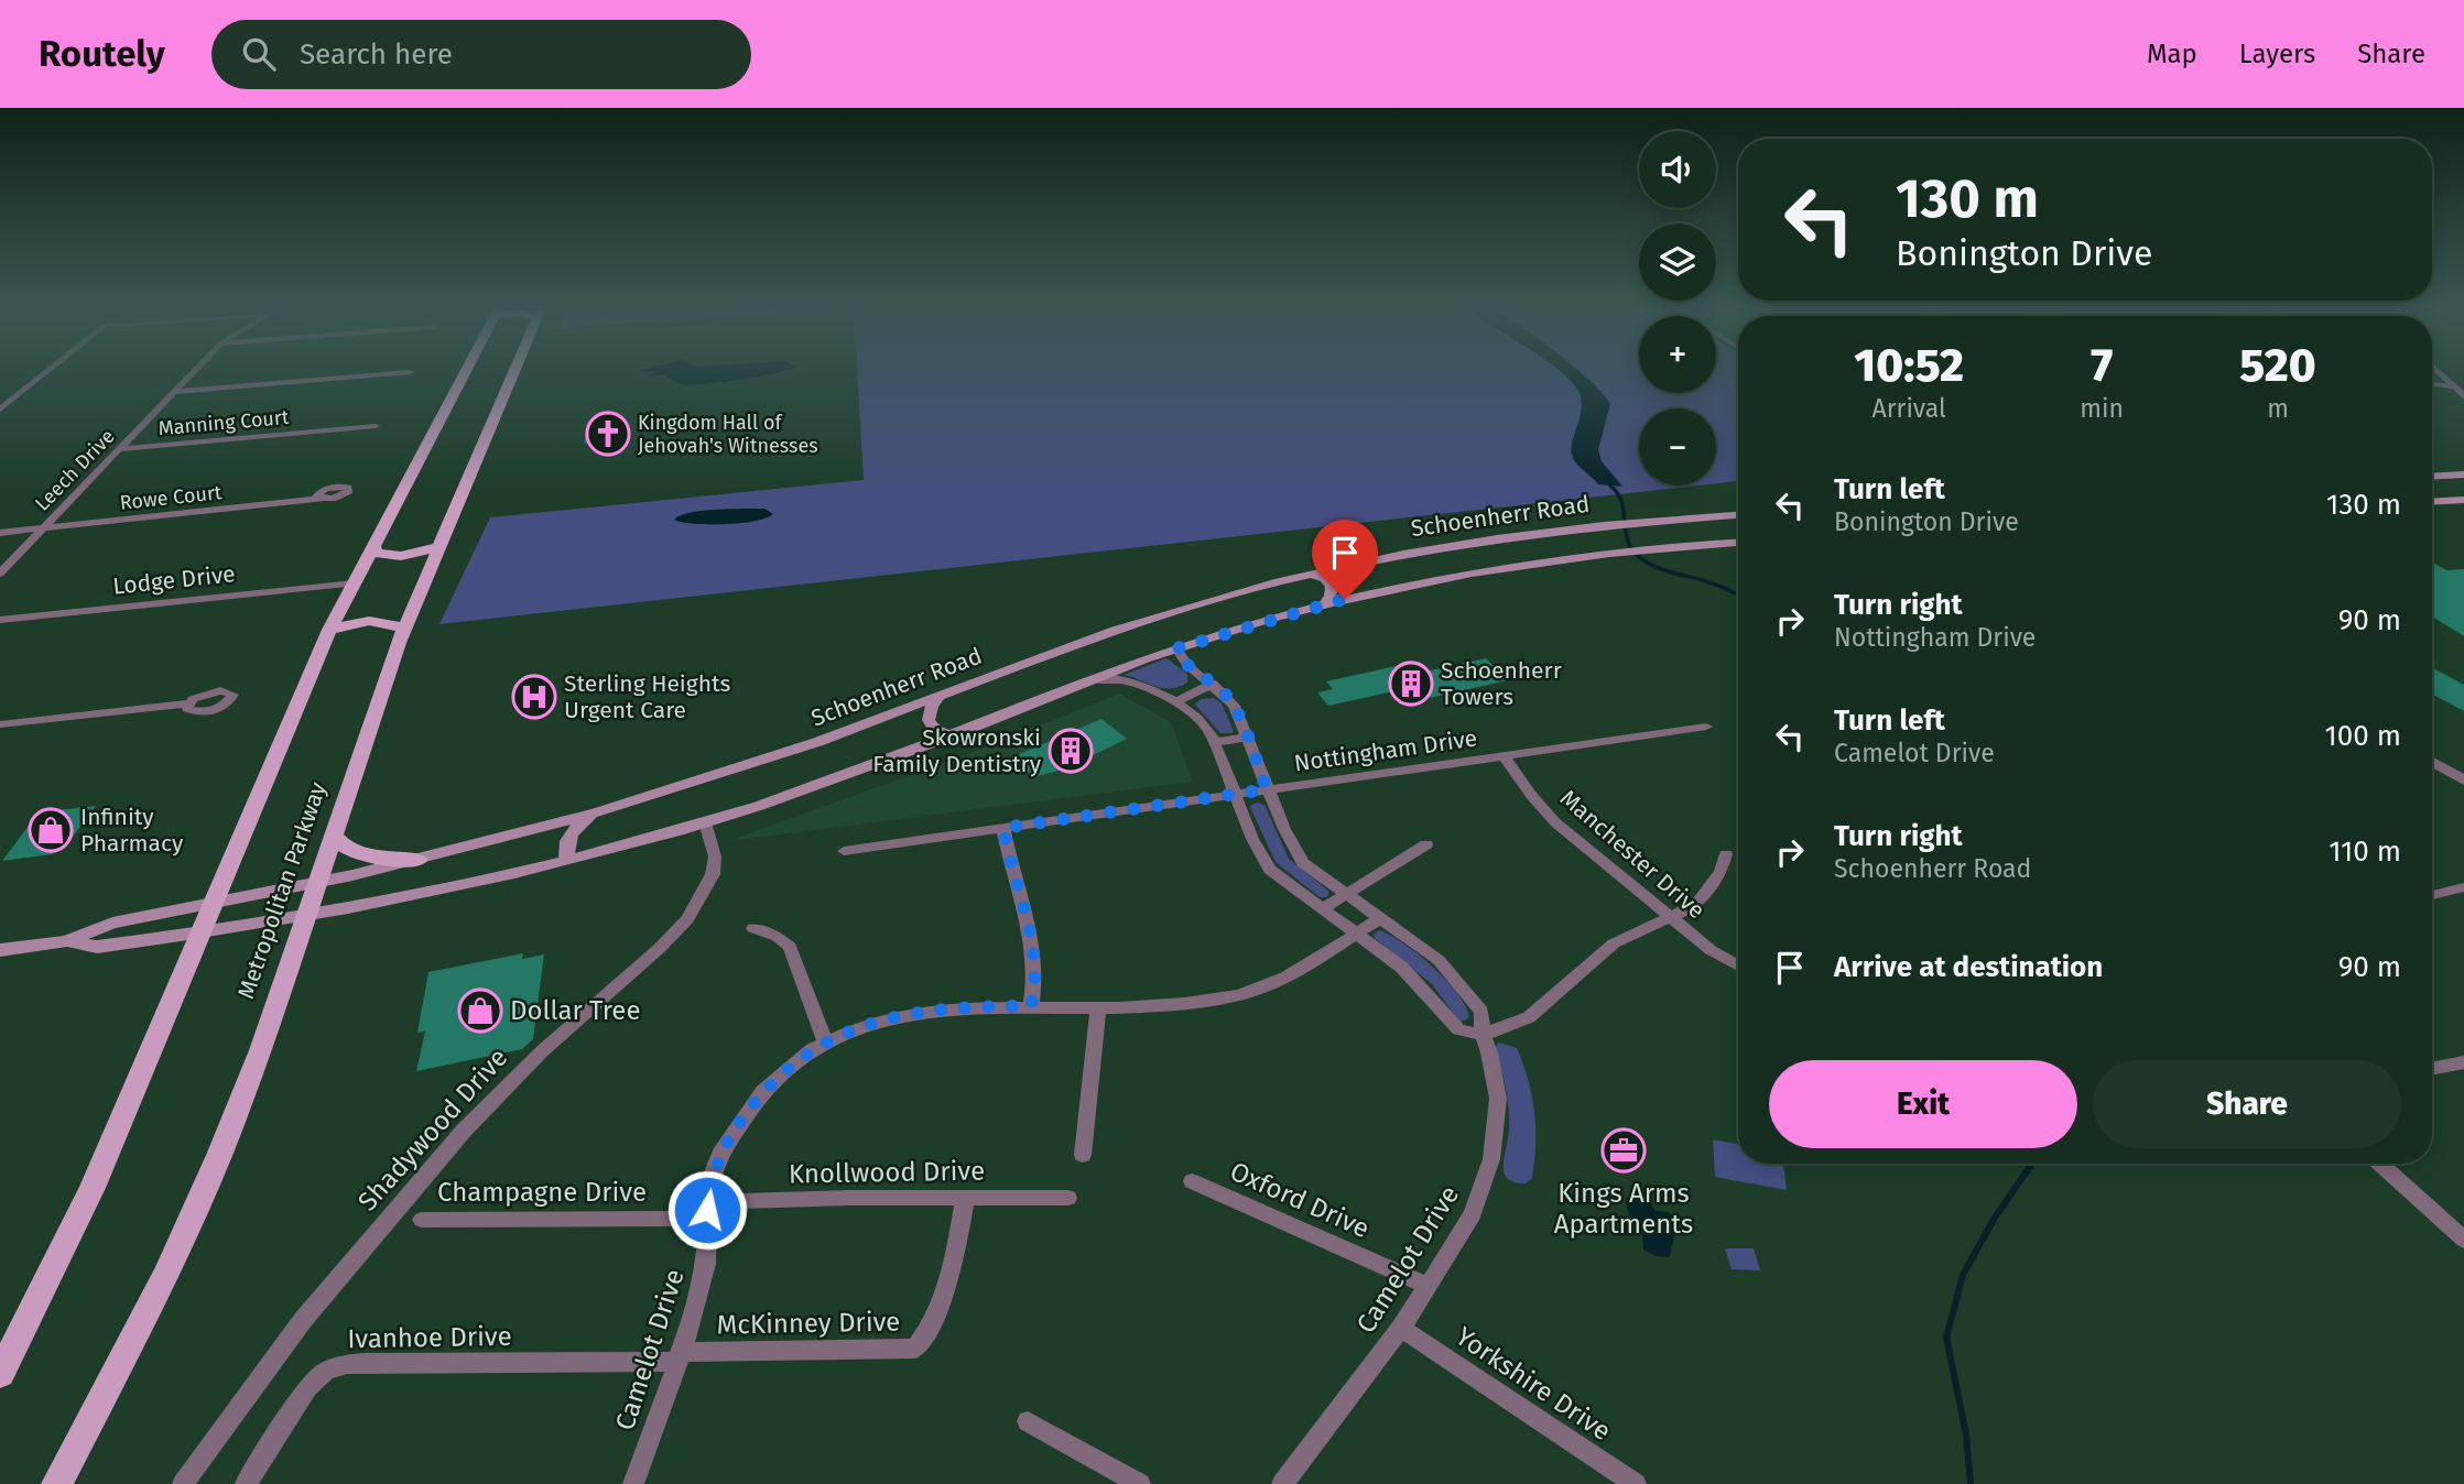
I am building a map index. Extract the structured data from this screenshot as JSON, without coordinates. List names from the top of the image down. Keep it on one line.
{"streets":{"main road":["Schoenherr Road","Metropolitan Parkway"],"street":["Manning Court","Leech Drive","Rowe Court","Lodge Drive","Nottingham Drive","Manchester Drive","Shadywood Drive","Knollwood Drive","Champagne Drive","Oxford Drive","Camelot Drive","McKinney Drive","Ivanhoe Drive","Yorkshire Drive"]},"crossings":[["Manning Court","Leech Drive"],["Leech Drive","Rowe Court"],["Schoenherr Road","Metropolitan Parkway"],["Schoenherr Road","Shadywood Drive"],["Schoenherr Road","Camelot Drive"],["Nottingham Drive","Manchester Drive"],["Nottingham Drive","Camelot Drive"],["Knollwood Drive","Champagne Drive"],["Knollwood Drive","Camelot Drive"],["Knollwood Drive","McKinney Drive"],["Champagne Drive","Camelot Drive"],["Oxford Drive","Camelot Drive"],["Camelot Drive","McKinney Drive"],["Camelot Drive","Ivanhoe Drive"],["Camelot Drive","Yorkshire Drive"],["McKinney Drive","Ivanhoe Drive"]],"places":{"church":["Kingdom Hall of Jehovah's Witnesses"],"building":["Schoenherr Towers","Skowronski Family Dentistry"],"hospital":["Sterling Heights Urgent Care"],"shop":["Infinity Pharmacy","Dollar Tree"],"office":["Kings Arms Apartments"]},"page":{"header":"Routely","search":"Search here","nav":["Map","Layers","Share"],"map_buttons":["+","−"],"turn":["130 m","Bonington Drive"],"eta":["10:52","Arrival","7","min","520","m"],"list":[{"name":"Turn left","note":"Bonington Drive","value":"130 m"},{"name":"Turn right","note":"Nottingham Drive","value":"90 m"},{"name":"Turn left","note":"Camelot Drive","value":"100 m"},{"name":"Turn right","note":"Schoenherr Road","value":"110 m"},{"name":"Arrive at destination","value":"90 m"}],"buttons":["Exit","Share"]}}
